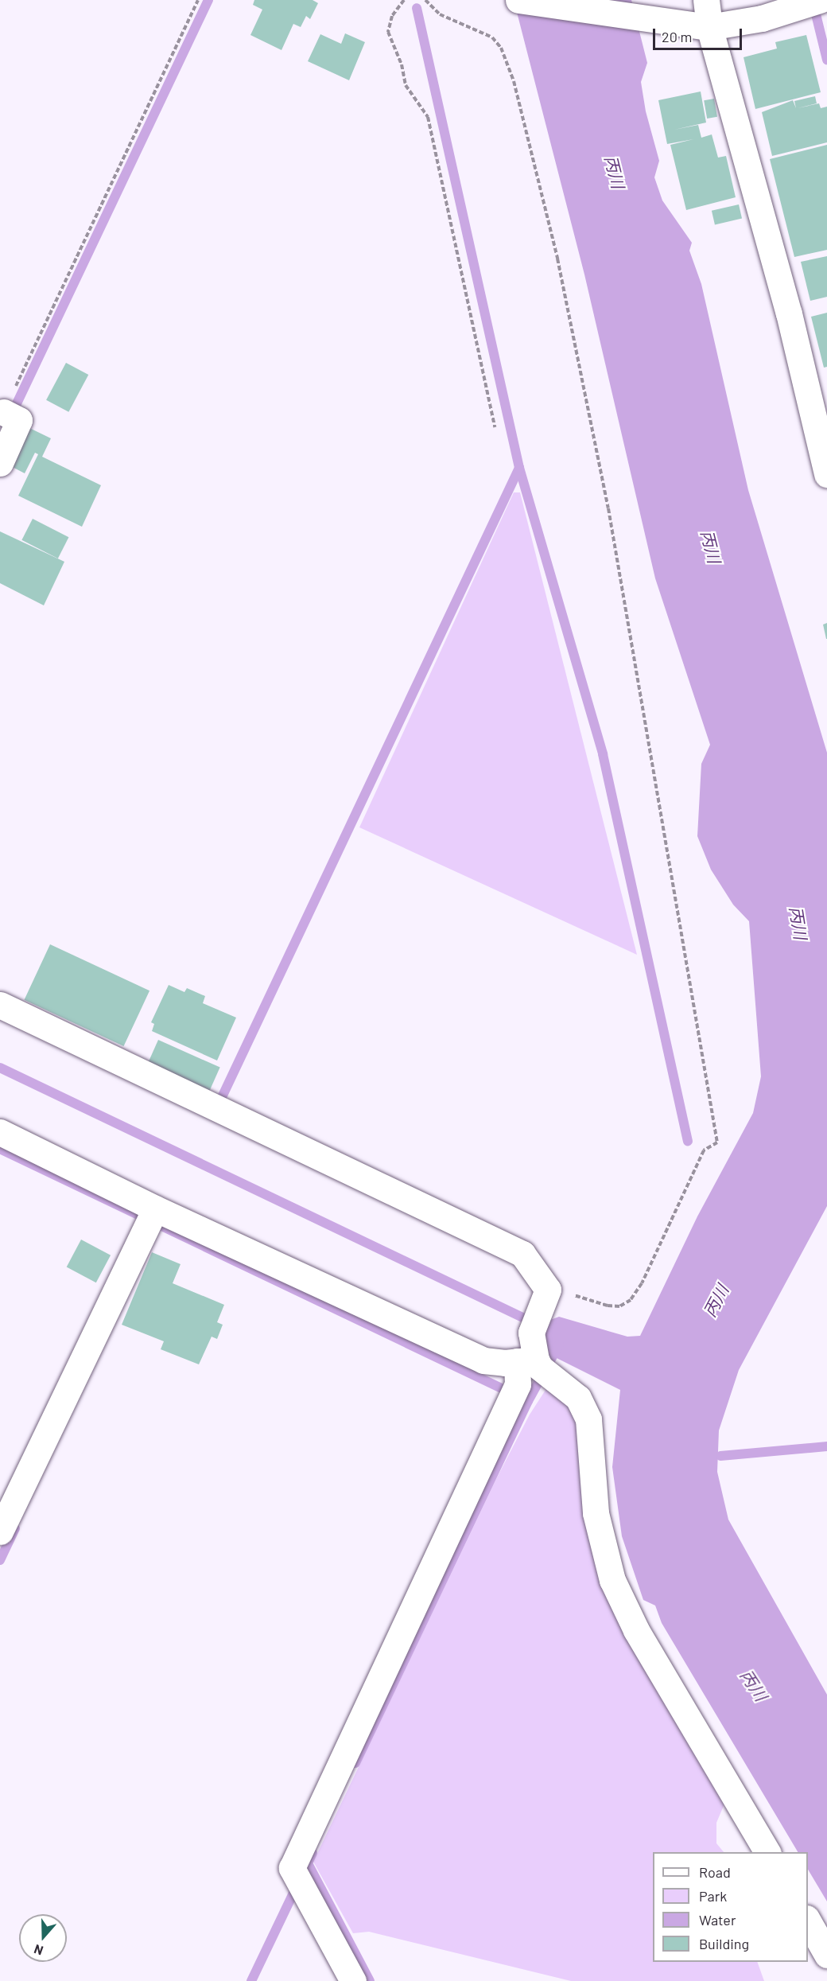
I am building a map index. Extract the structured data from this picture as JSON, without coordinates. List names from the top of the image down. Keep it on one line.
{"water":["丙川"],"legend":["Road","Park","Water","Building"],"scale_bar":"20 m","north":"bottom"}
